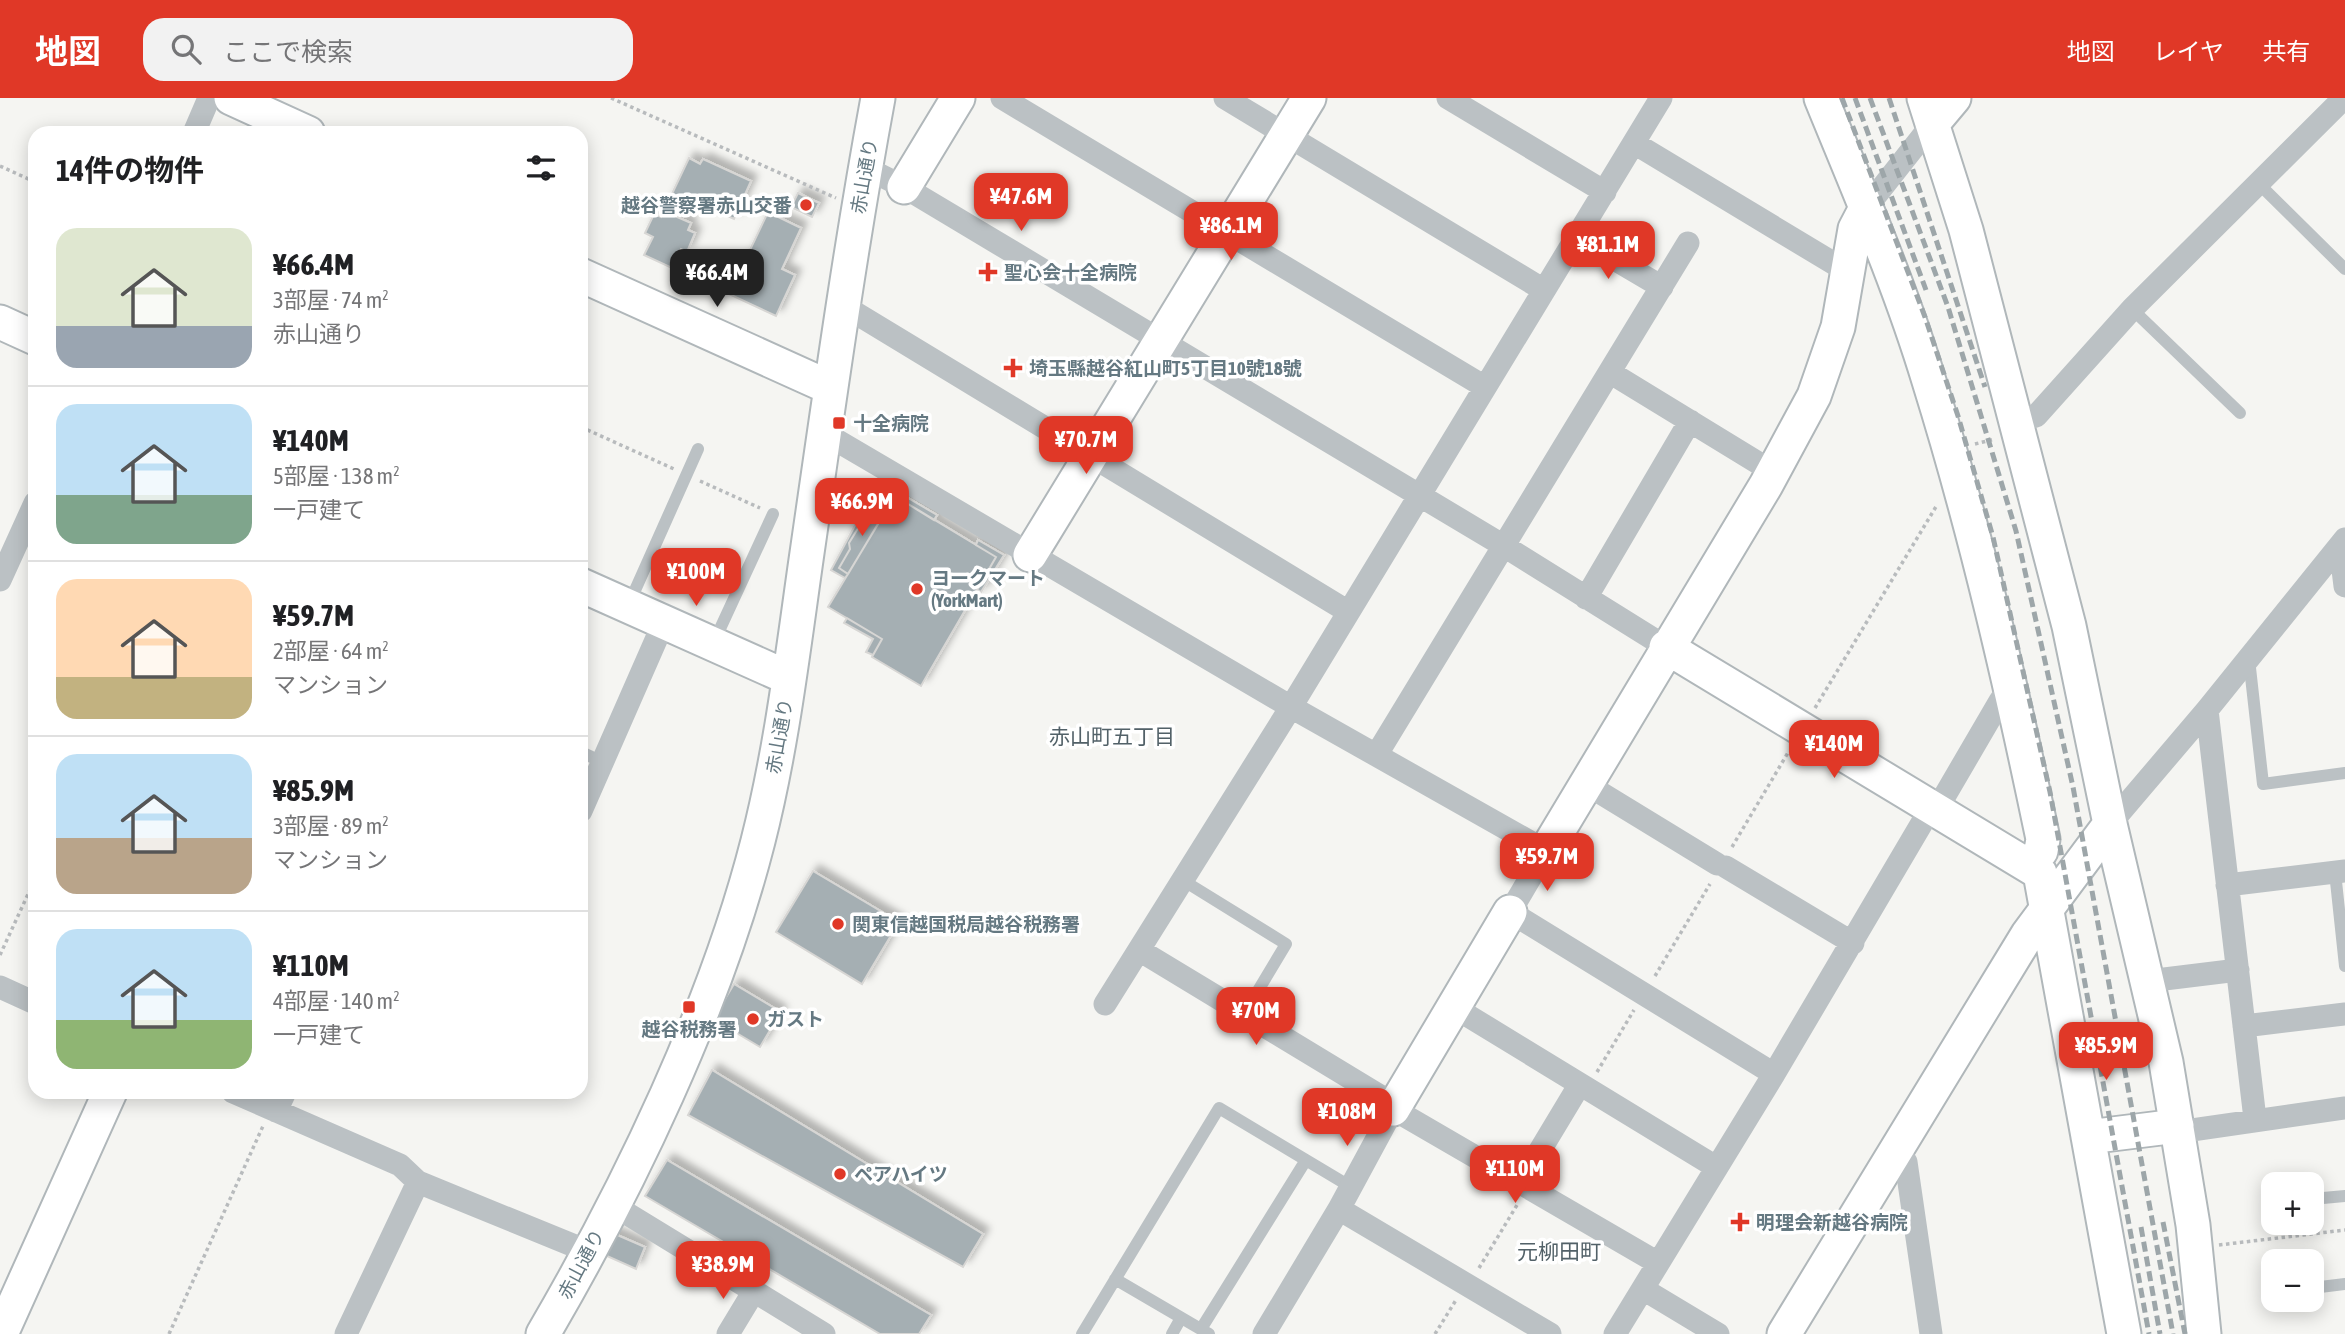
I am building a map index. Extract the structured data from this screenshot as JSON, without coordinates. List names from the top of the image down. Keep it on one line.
{"streets":{"street":["赤山通り"]},"districts":["赤山町五丁目","元柳田町"],"places":{"other":["越谷警察署赤山交番","ヨークマート (YorkMart)","関東信越国税局越谷税務署","ガスト","ペアハイツ"],"health":["聖心会十全病院","埼玉縣越谷紅山町5丁目10號18號","明理会新越谷病院"],"transit":["十全病院","越谷税務署"]},"page":{"header":"地図","search":"ここで検索","nav":["地図","レイヤ","共有"],"heading":"14件の物件","price":["¥47.6M","¥86.1M","¥81.1M","¥66.4M","¥70.7M","¥66.9M","¥100M","¥140M","¥59.7M","¥70M","¥85.9M","¥108M","¥110M","¥38.9M"],"list":[{"name":"¥66.4M","note":"3部屋 · 74 m² · 赤山通り"},{"name":"¥140M","note":"5部屋 · 138 m² · 一戸建て"},{"name":"¥59.7M","note":"2部屋 · 64 m² · マンション"},{"name":"¥85.9M","note":"3部屋 · 89 m² · マンション"},{"name":"¥110M","note":"4部屋 · 140 m² · 一戸建て"}],"map_buttons":["+","−"]}}
